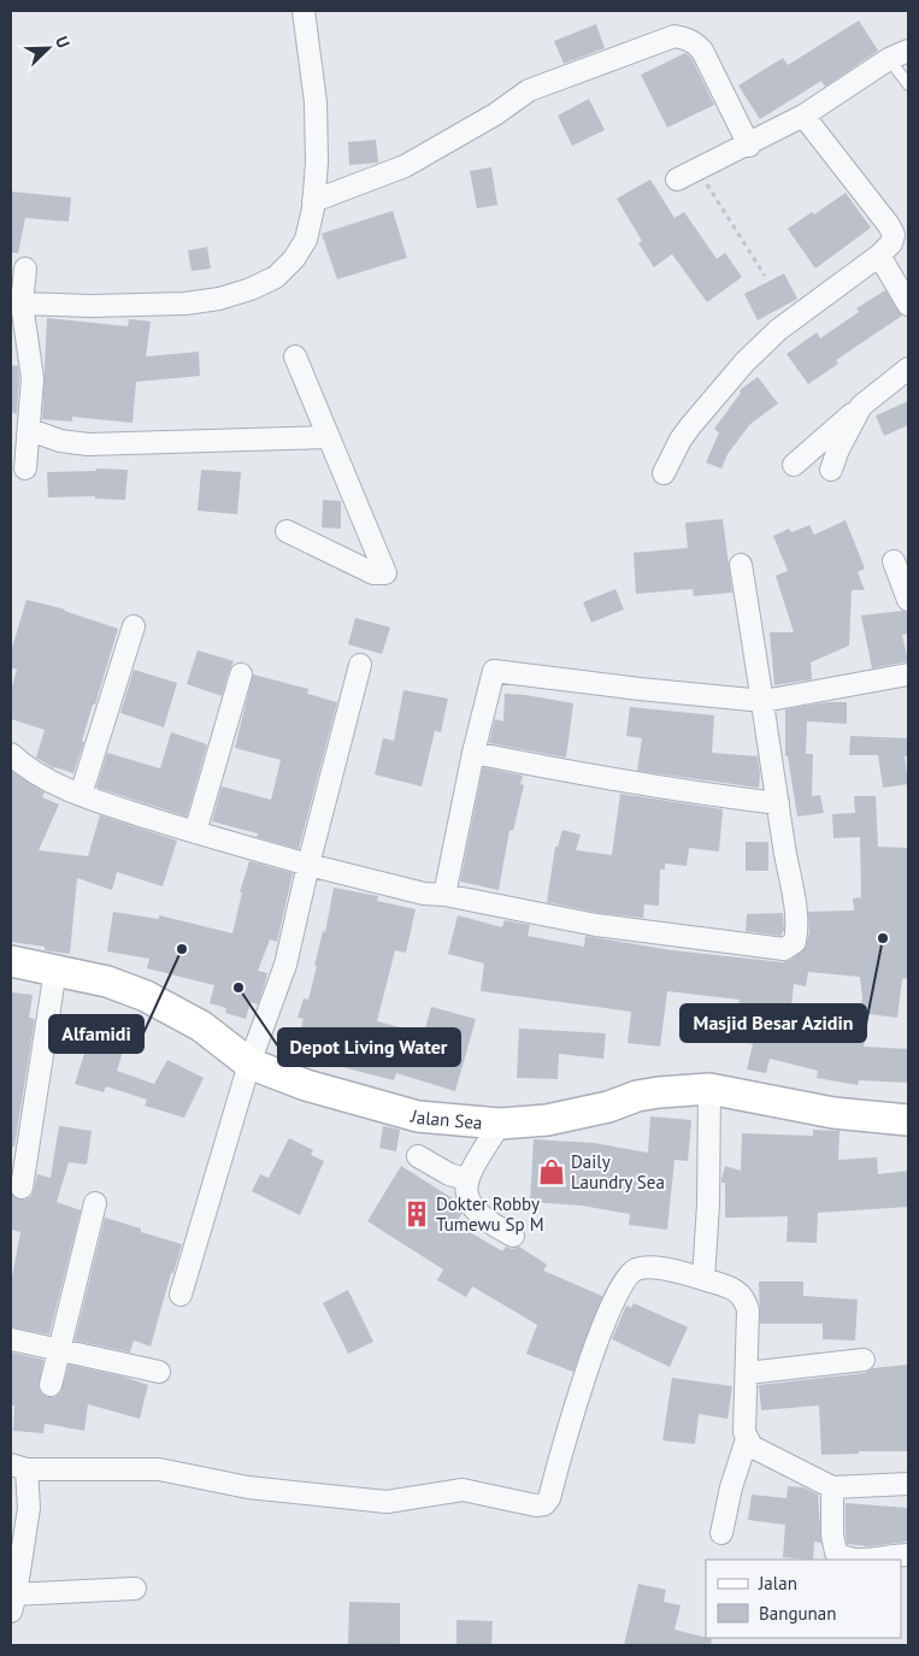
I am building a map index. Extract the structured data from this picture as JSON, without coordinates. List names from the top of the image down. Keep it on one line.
{"streets":{"main road":["Jalan Sea"]},"places":{"other":["Masjid Besar Azidin","Alfamidi","Depot Living Water"],"shop":["Daily Laundry Sea"],"building":["Dokter Robby Tumewu Sp M"]},"legend":["Jalan","Bangunan"],"north":"top right"}
